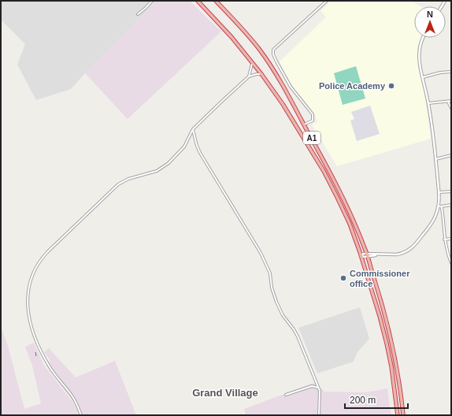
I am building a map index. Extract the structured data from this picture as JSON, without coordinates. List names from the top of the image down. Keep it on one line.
{"streets":{"highway":["A1"]},"districts":["Grand Village"],"places":["Police Academy","Commissioner office"],"scale_bar":"200 m","north":"top"}
